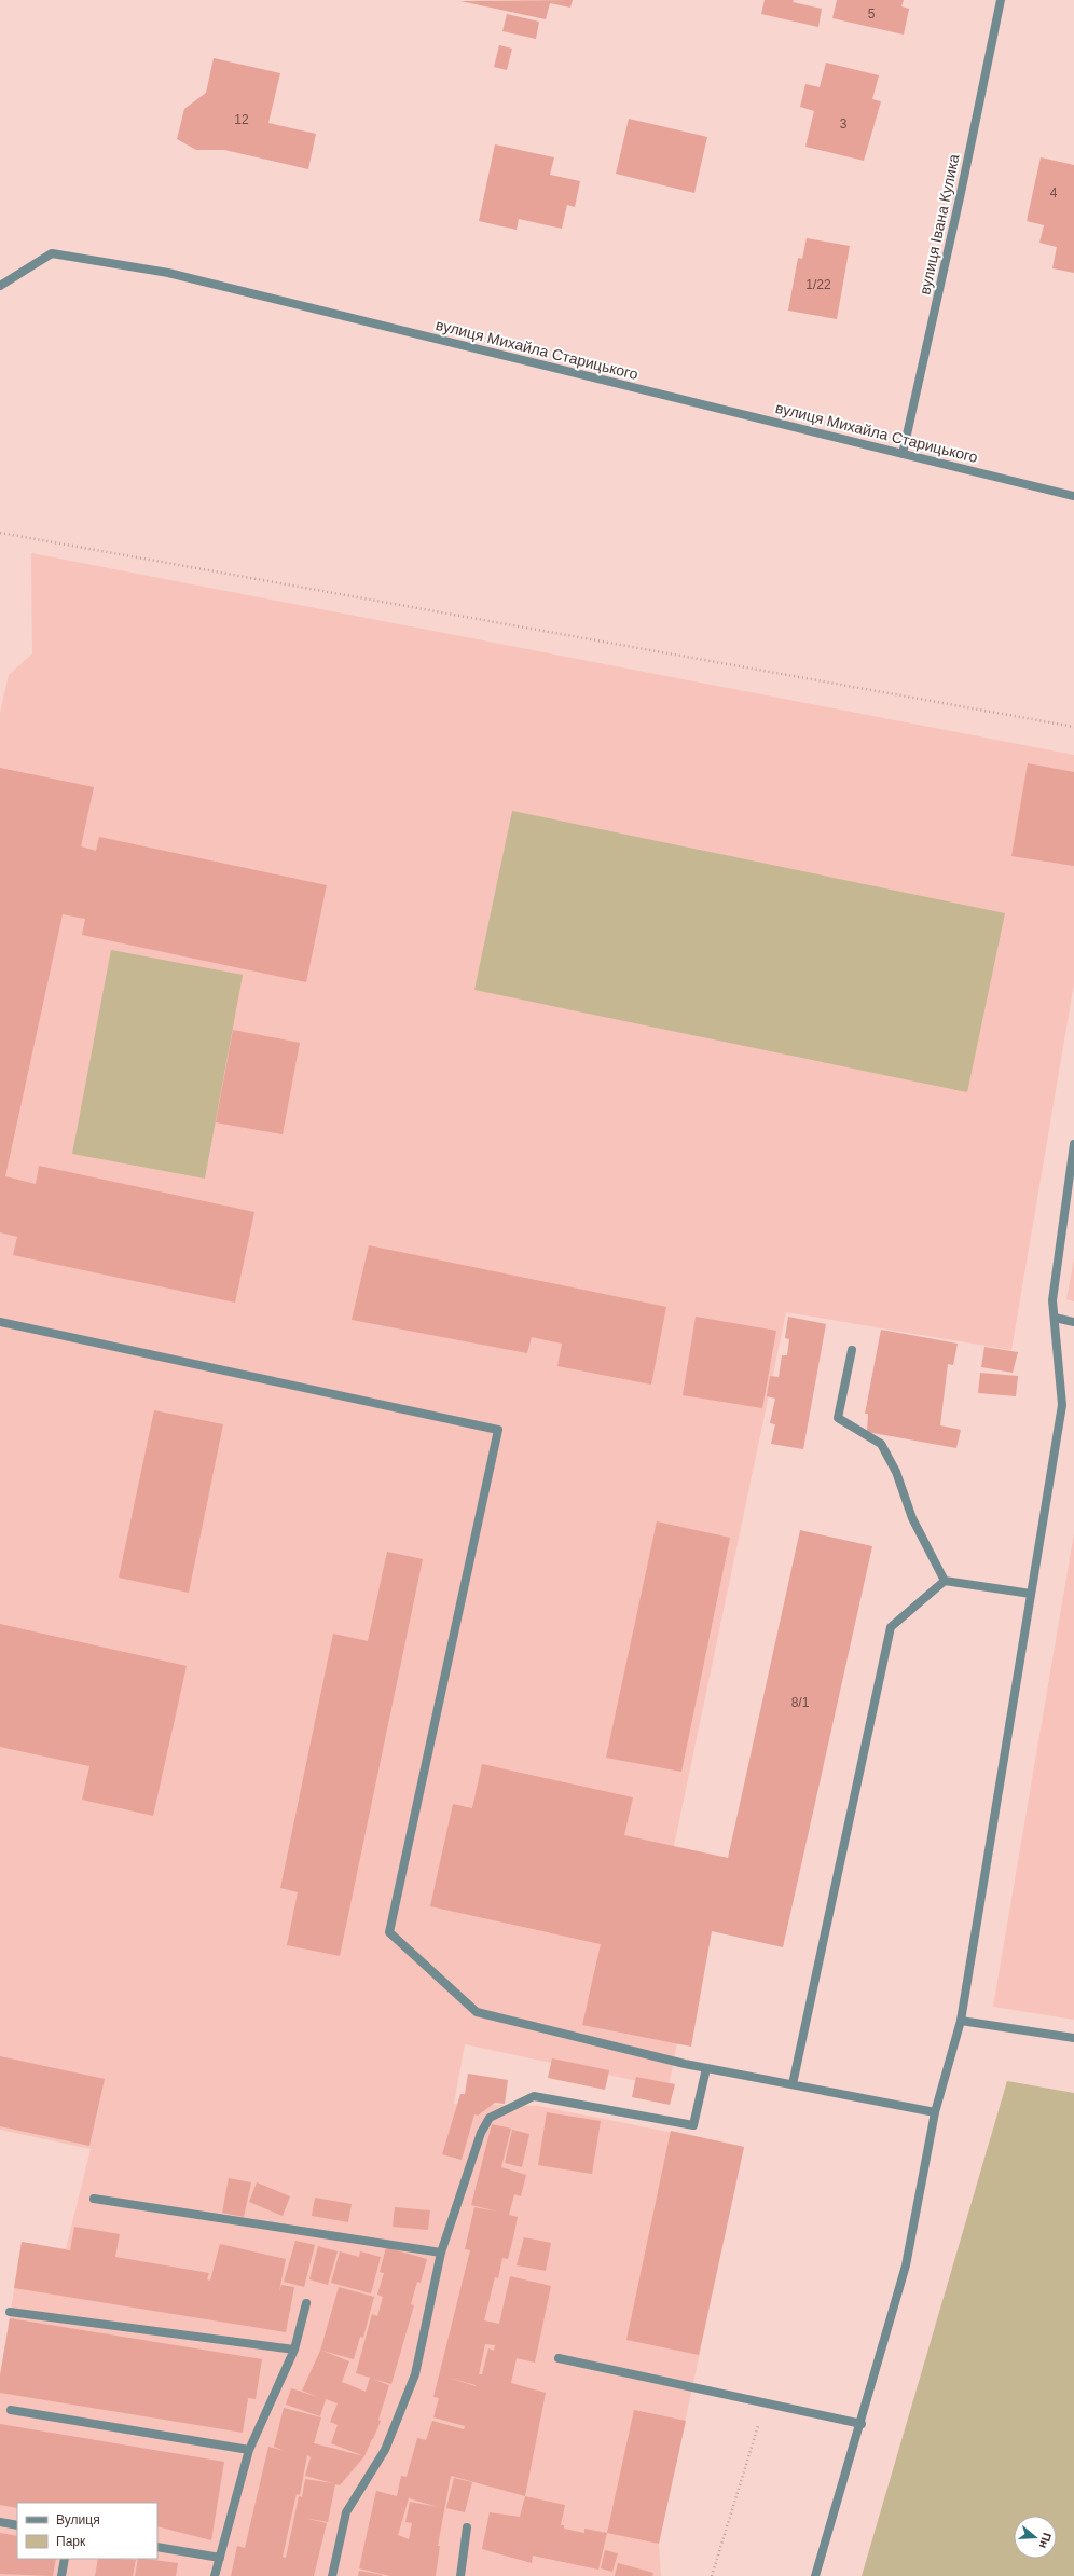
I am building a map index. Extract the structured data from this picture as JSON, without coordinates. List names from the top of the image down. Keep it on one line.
{"streets":{"street":["вулиця Івана Кулика","вулиця Михайла Старицького"]},"crossings":[["вулиця Івана Кулика","вулиця Михайла Старицького"]],"house_numbers":["5","12","3","4","1/22","8/1"],"legend":["Вулиця","Парк"],"north":"right"}
